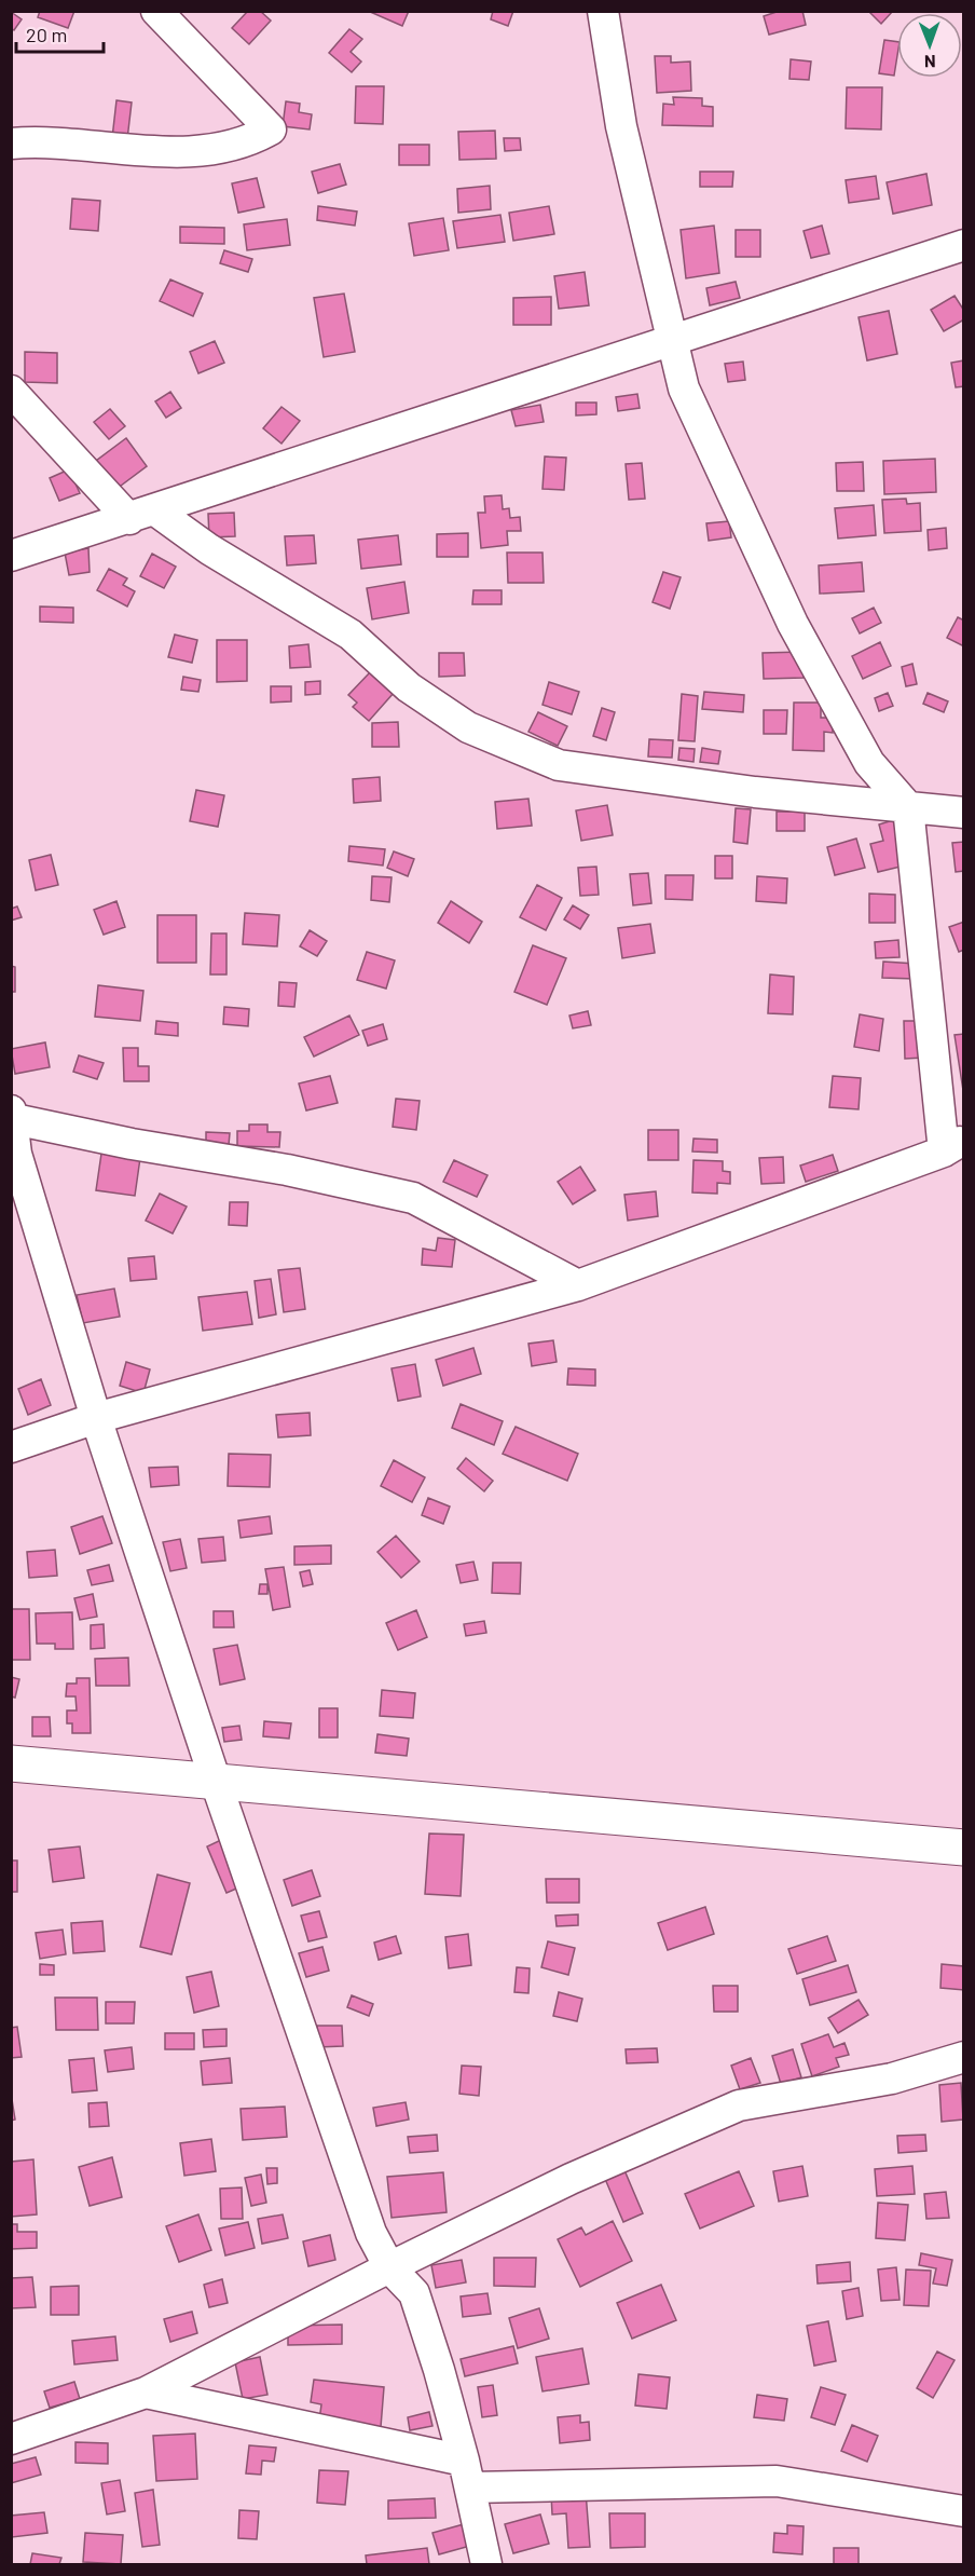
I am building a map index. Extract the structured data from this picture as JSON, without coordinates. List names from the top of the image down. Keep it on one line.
{"scale_bar":"20 m","north":"bottom"}
